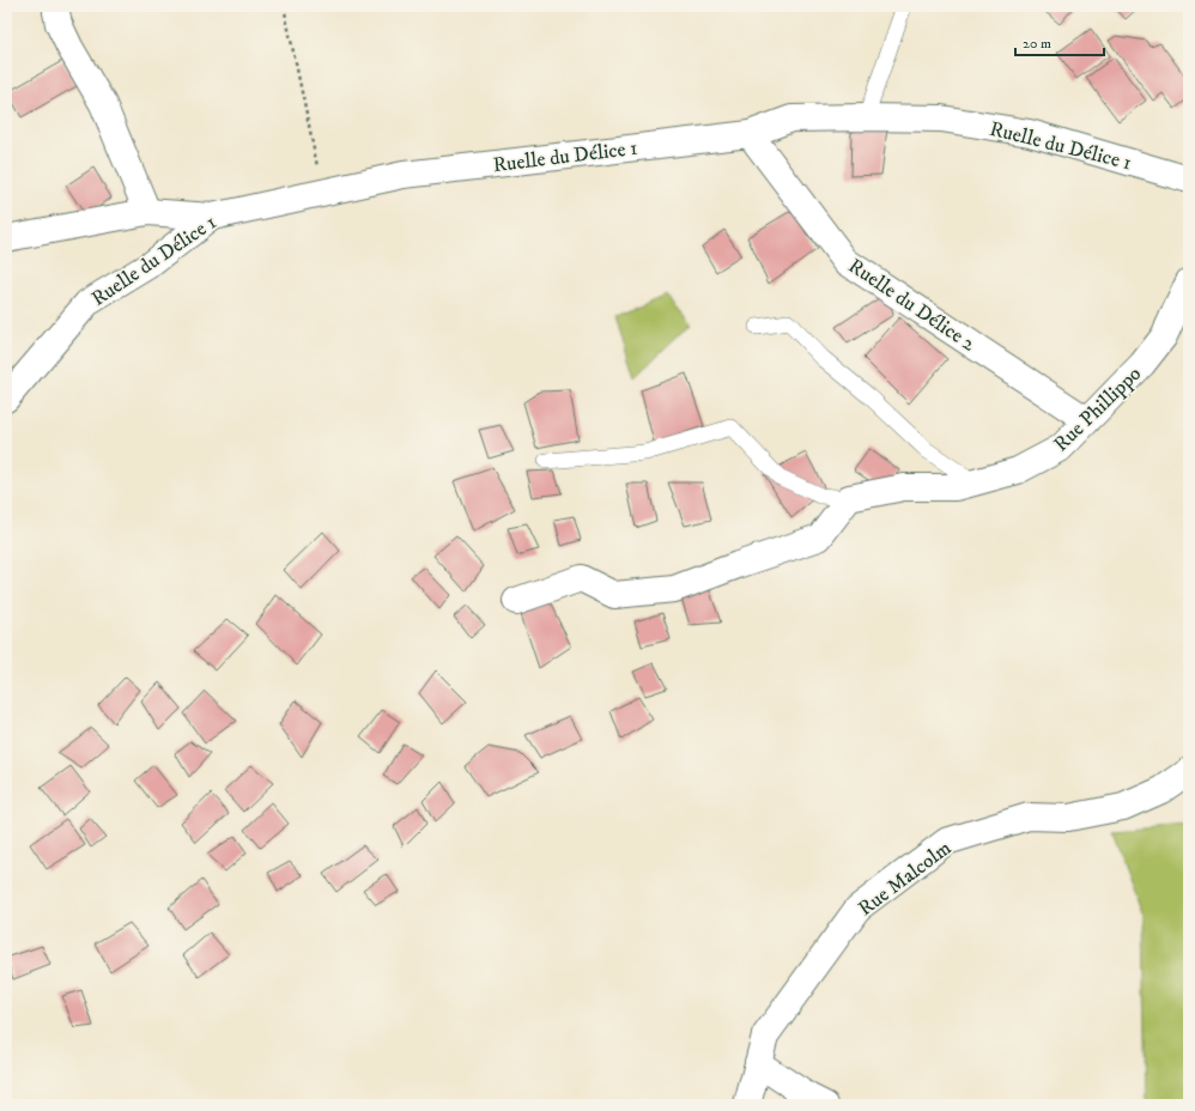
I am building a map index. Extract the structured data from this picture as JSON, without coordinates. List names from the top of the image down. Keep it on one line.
{"streets":{"street":["Ruelle du Délice 1","Ruelle du Délice 2","Rue Phillippo","Rue Malcolm"]},"crossings":[["Ruelle du Délice 1","Ruelle du Délice 2"],["Ruelle du Délice 2","Rue Phillippo"]],"scale_bar":"20 m"}
